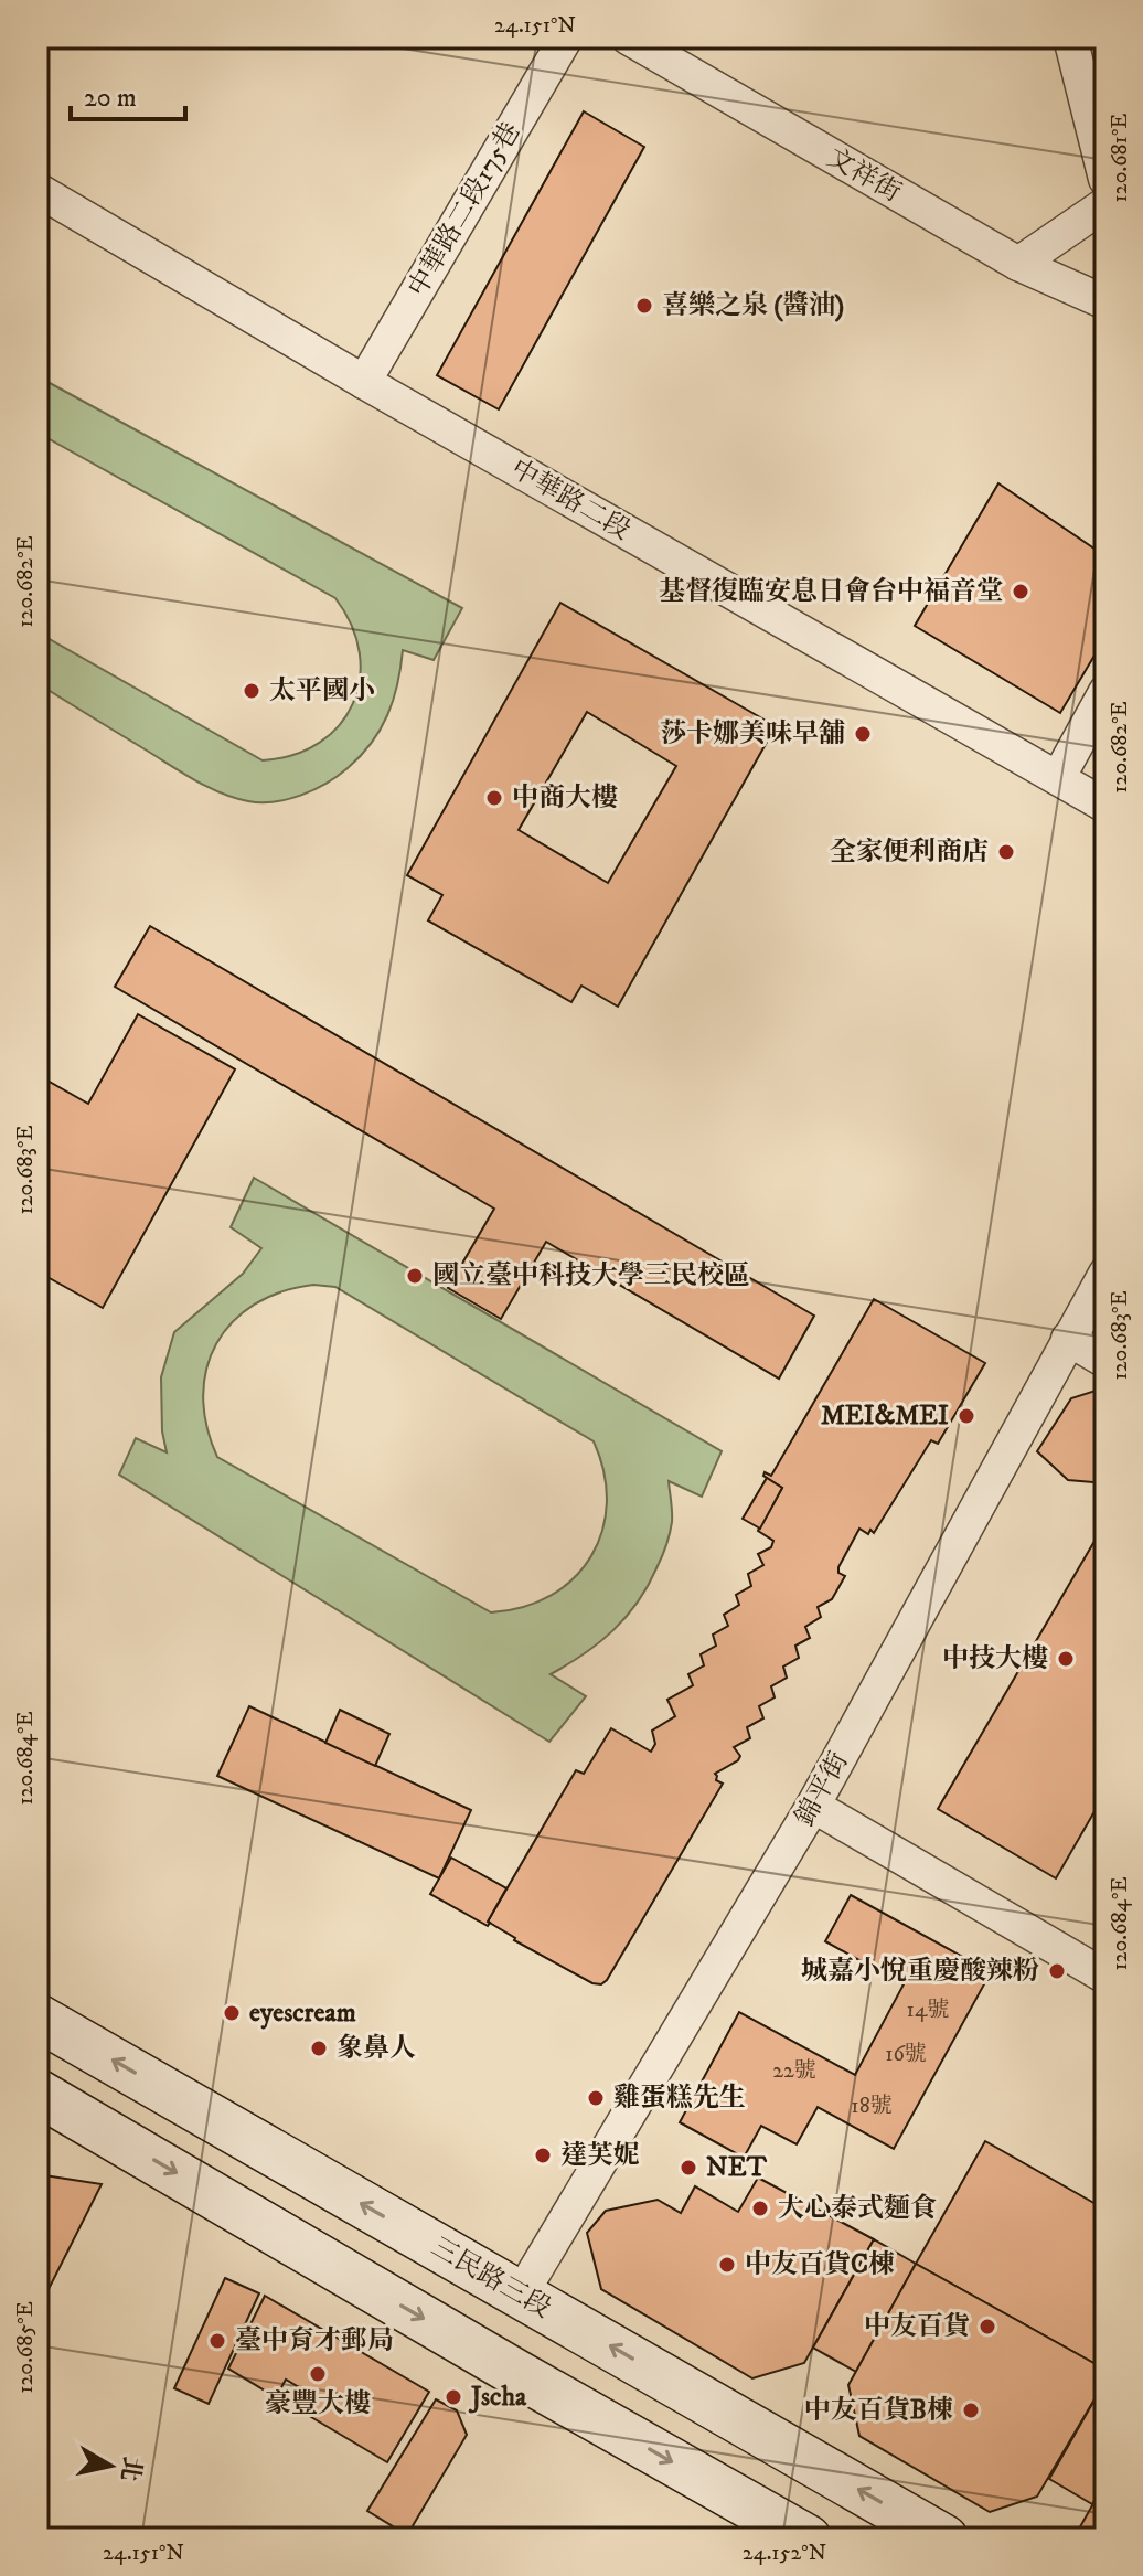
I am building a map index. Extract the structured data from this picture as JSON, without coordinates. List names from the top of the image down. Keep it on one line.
{"streets":{"main road":["三民路三段"],"street":["文祥街","中華路二段175巷","中華路二段","錦平街"]},"crossings":[["中華路二段175巷","中華路二段"],["錦平街","三民路三段"]],"places":["喜樂之泉 (醬油)","基督復臨安息日會台中福音堂","太平國小","莎卡娜美味早舖","中商大樓","全家便利商店","國立臺中科技大學三民校區","MEI&MEI","中技大樓","城嘉小悅重慶酸辣粉","eyescream","象鼻人","雞蛋糕先生","達芙妮","NET","大心泰式麵食","中友百貨C棟","中友百貨","臺中育才郵局","豪豐大樓","Jscha","中友百貨B棟"],"house_numbers":["14號","16號","22號","18號"],"scale_bar":"20 m","north":"right","coordinates":["24.151°N","120.681°E","120.682°E","120.683°E","120.684°E","120.685°E","24.152°N"]}
